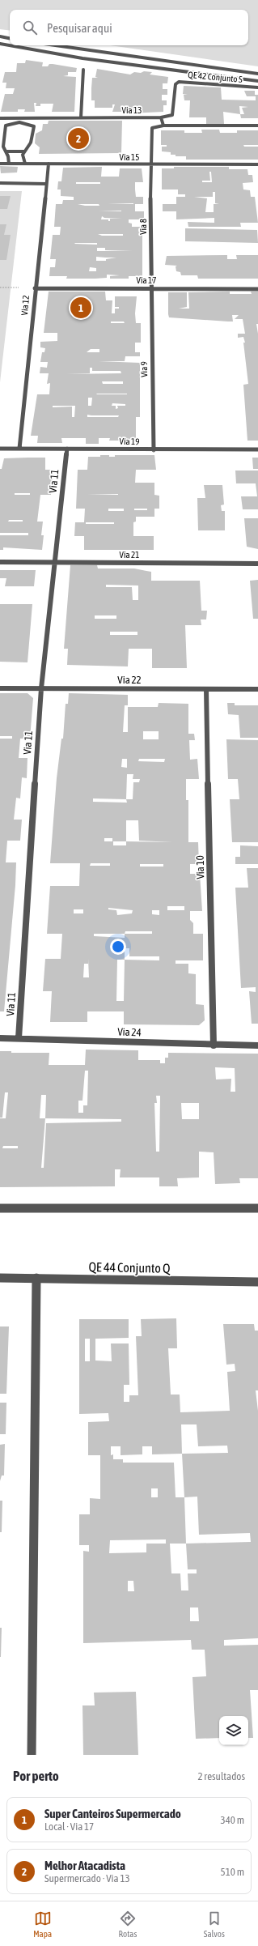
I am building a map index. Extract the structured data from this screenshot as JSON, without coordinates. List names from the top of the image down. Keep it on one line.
{"streets":{"street":["QE 42 Conjunto S","Via 13","Via 15","Via 8","Via 17","Via 12","Via 9","Via 19","Via 11","Via 21","Via 22","Via 10","Via 24","QE 44 Conjunto Q"]},"crossings":[["QE 42 Conjunto S","Via 13"],["Via 15","Via 8"],["Via 15","Via 12"],["Via 8","Via 17"],["Via 8","Via 9"],["Via 17","Via 12"],["Via 17","Via 9"],["Via 12","Via 19"],["Via 9","Via 19"],["Via 19","Via 11"],["Via 11","Via 21"],["Via 11","Via 22"],["Via 11","Via 24"],["Via 22","Via 10"],["Via 10","Via 24"]],"page":{"search":"Pesquisar aqui","pins":["2","1"],"heading":["Por perto","2 resultados"],"list":[{"mark":"1","name":"Super Canteiros Supermercado","note":"Local · Via 17","value":"340 m"},{"mark":"2","name":"Melhor Atacadista","note":"Supermercado · Via 13","value":"510 m"}],"nav":["Mapa","Rotas","Salvos"]}}
